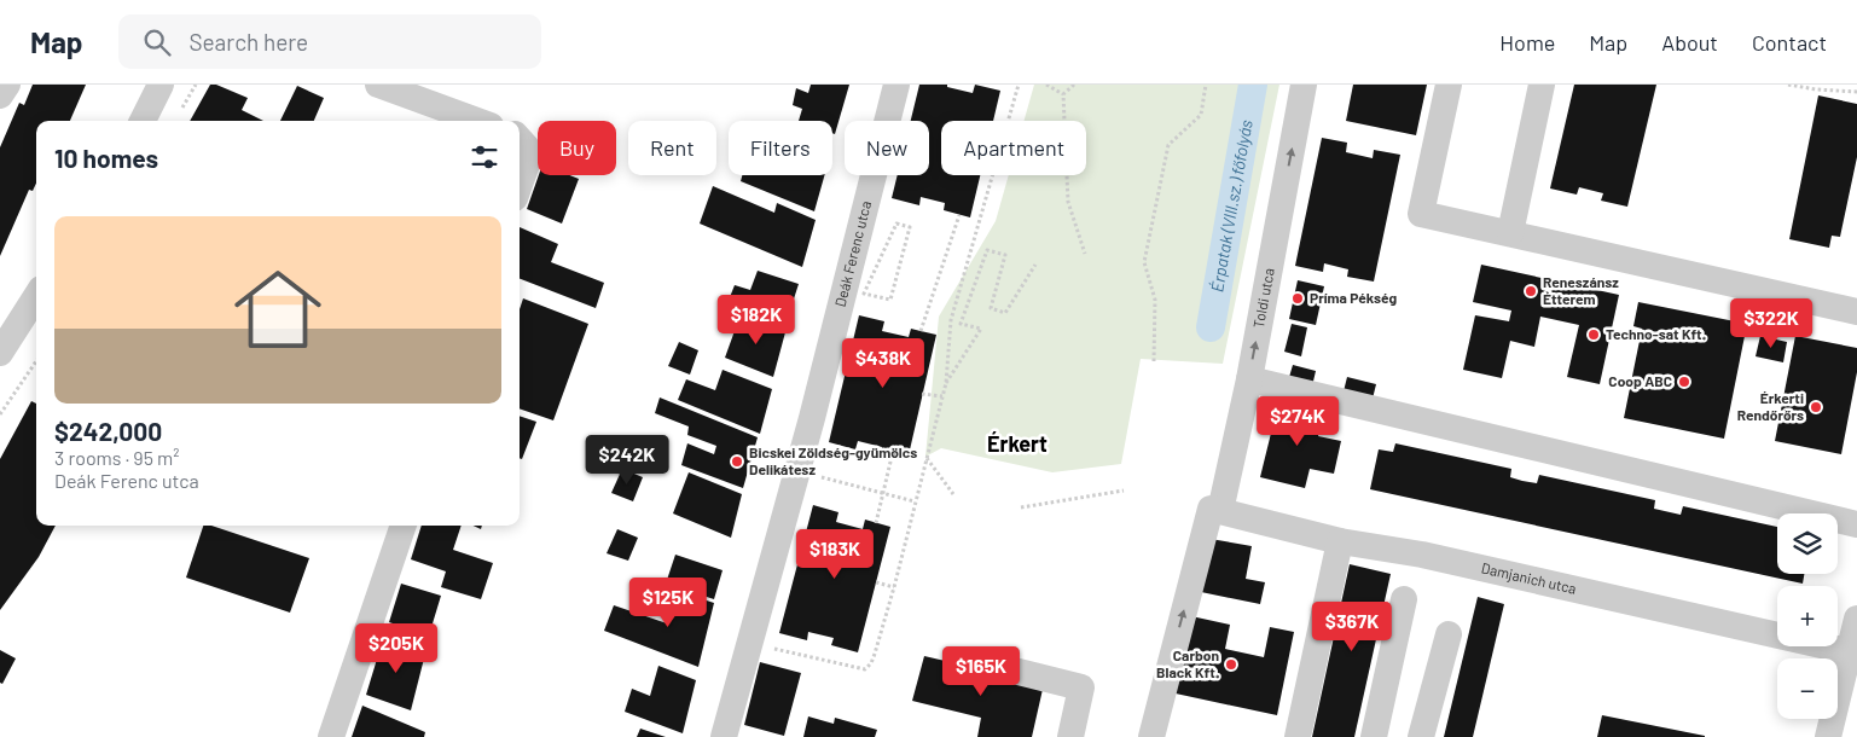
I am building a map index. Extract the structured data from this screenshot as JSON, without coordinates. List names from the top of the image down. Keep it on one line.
{"streets":{"street":["Deák Ferenc utca","Toldi utca","Damjanich utca"]},"crossings":[["Toldi utca","Damjanich utca"]],"districts":["Érkert"],"water":["Érpatak (VIII.sz.) főfolyás"],"places":["Reneszánsz Étterem","Príma Pékség","Techno-sat Kft.","Coop ABC","Érkerti Rendőrőrs","Bicskei Zöldség-gyümölcs Delikátesz","Carbon Black Kft."],"page":{"header":"Map","search":"Search here","nav":["Home","Map","About","Contact"],"chip":["Buy","Rent","Filters","New","Apartment"],"heading":"10 homes","list":[{"name":"$242,000","note":"3 rooms · 95 m² · Deák Ferenc utca"}],"price":["$182K","$322K","$438K","$274K","$242K","$183K","$125K","$367K","$205K","$165K"],"map_buttons":["+","−"]}}
